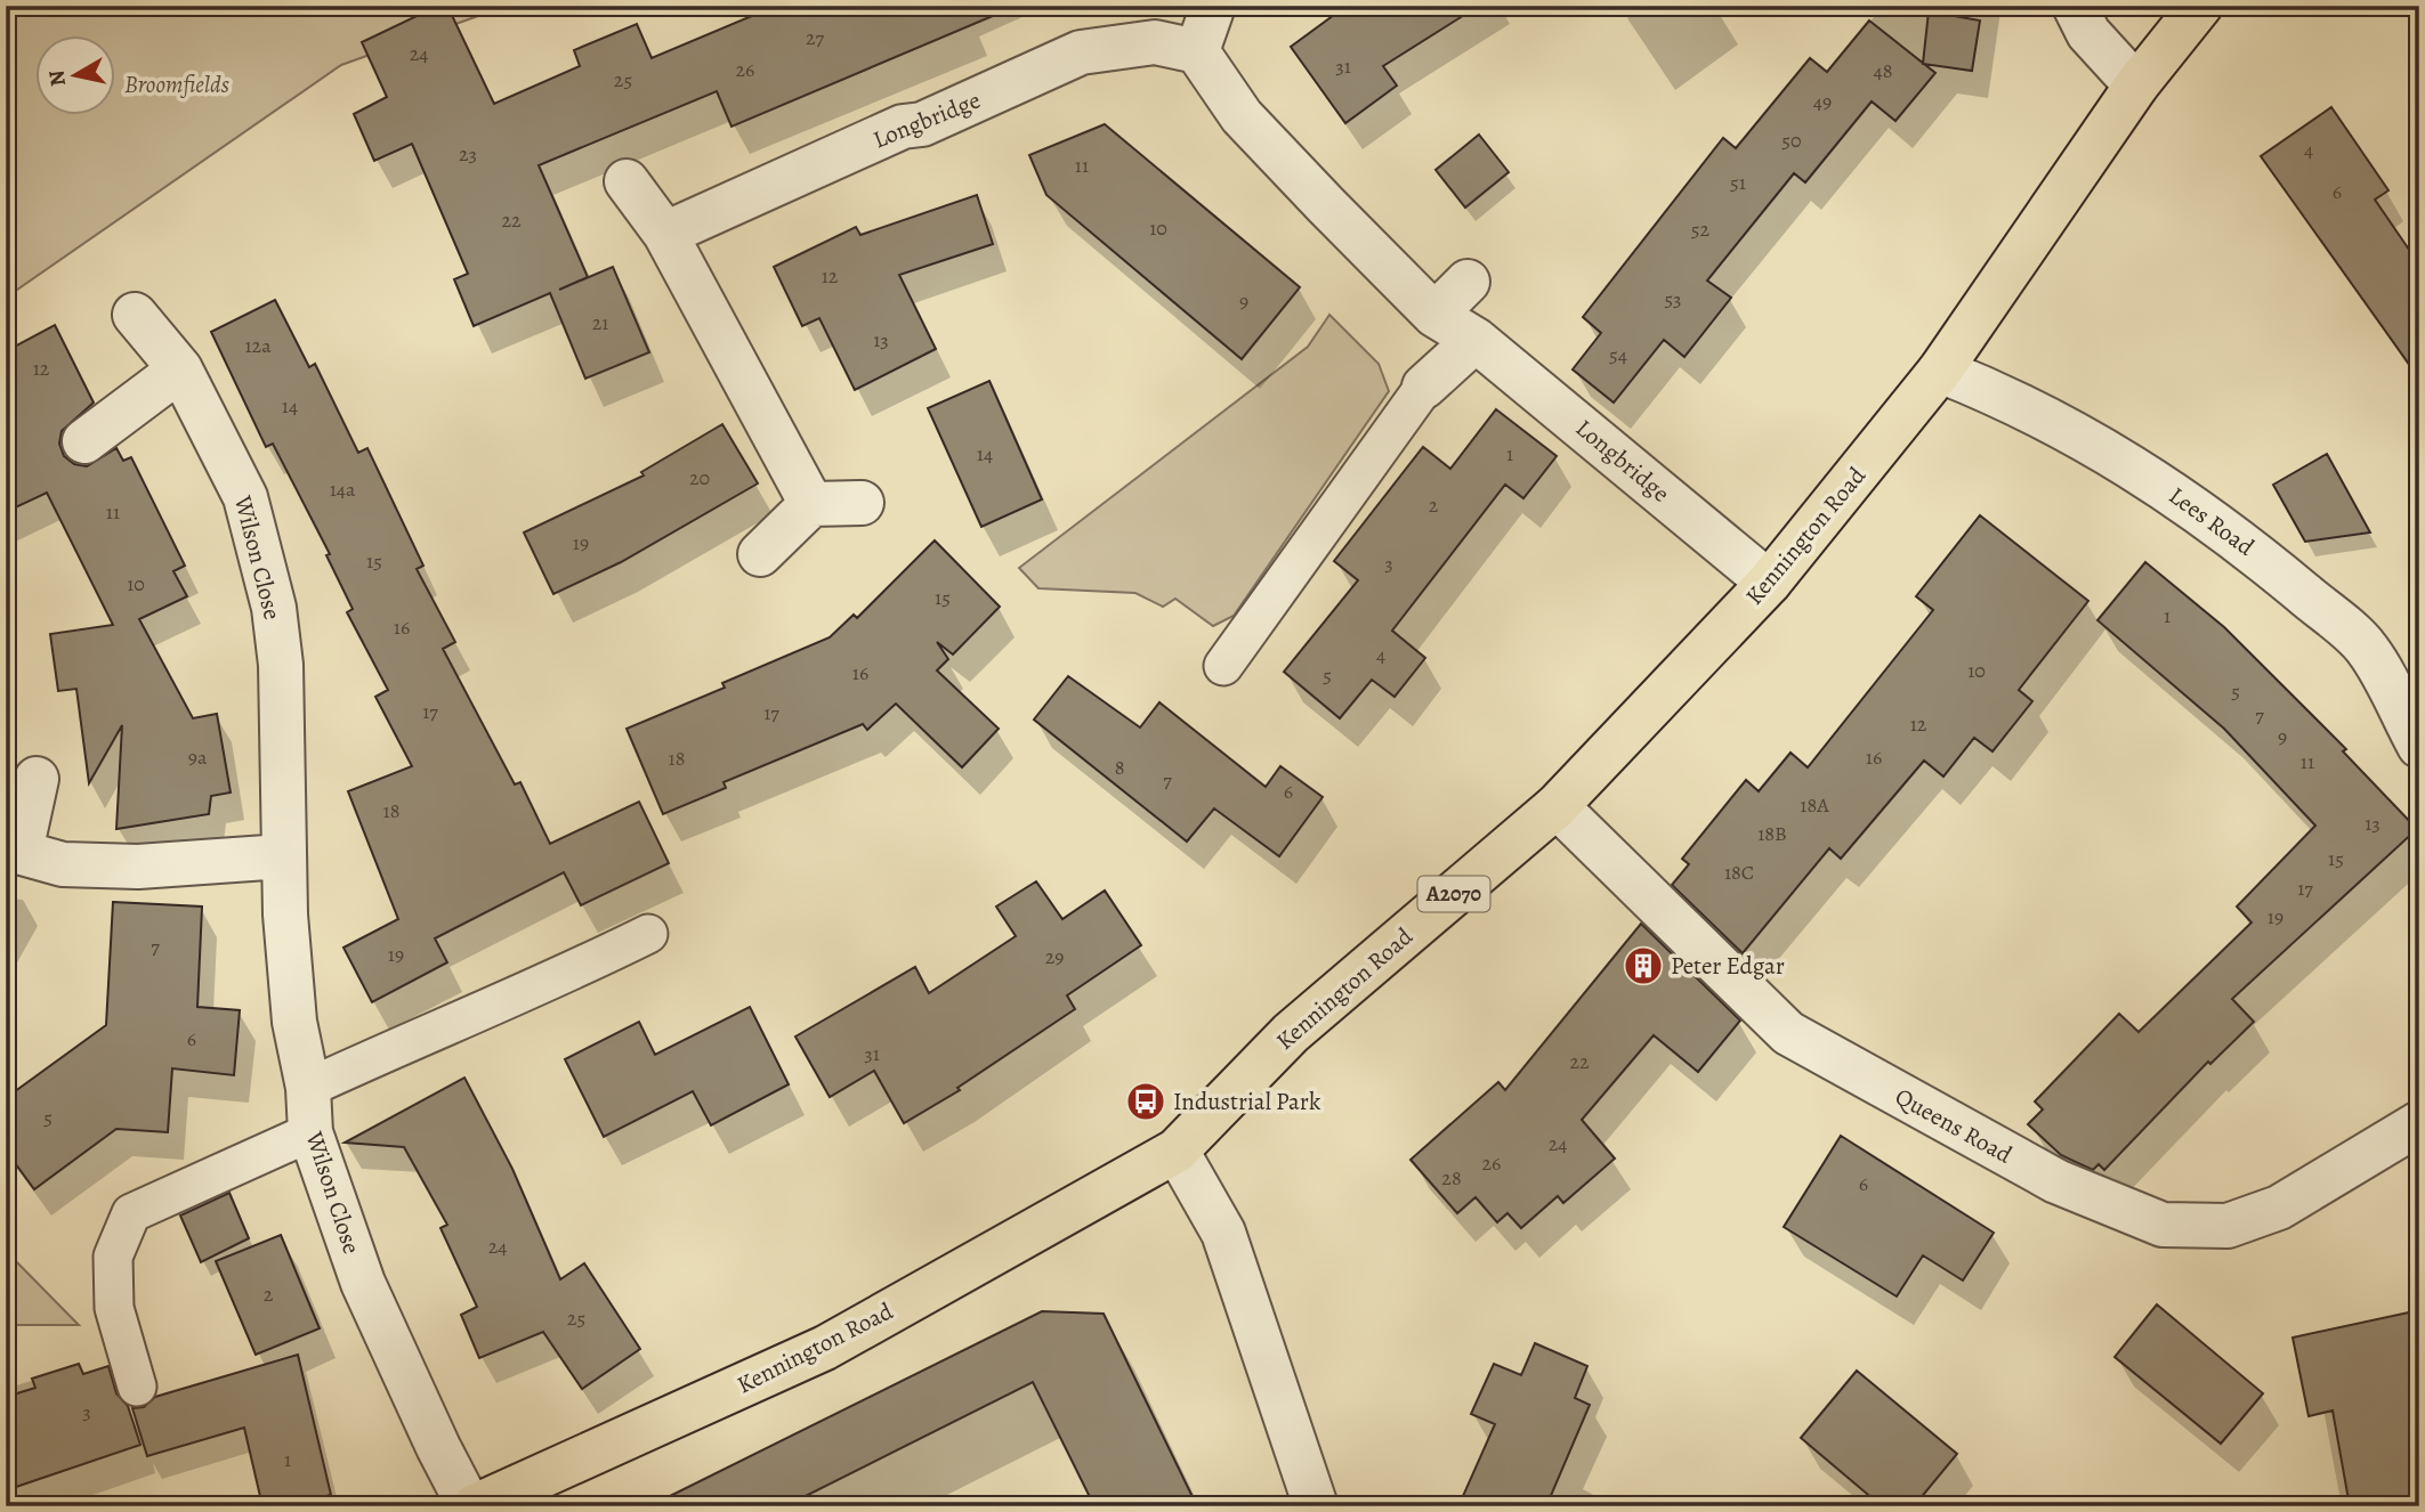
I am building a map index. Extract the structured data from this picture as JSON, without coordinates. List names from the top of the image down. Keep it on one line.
{"streets":{"main road":["Kennington Road","A2070"],"street":["Longbridge","Lees Road","Wilson Close","Queens Road"]},"crossings":[["Longbridge","Kennington Road"],["Lees Road","Kennington Road"],["Kennington Road","Wilson Close"],["Kennington Road","Queens Road"]],"parks":["Broomfields"],"places":{"building":["Peter Edgar"],"bus stop":["Industrial Park"]},"house_numbers":["27","24","31","26","48","25","49","50","4","23","11","51","6","22","10","52","12","53","9","21","13","12a","54","12","14","14","1","20","14a","2","11","19","15","3","10","15","1","16","4","10","16","5","5","17","17","7","12","9","9a","16","18","11","8","7","6","18A","18","13","18B","15","18C","17","19","7","19","29","6","31","22","5","24","26","28","6","24","2","25","3","1"],"north":"left"}
